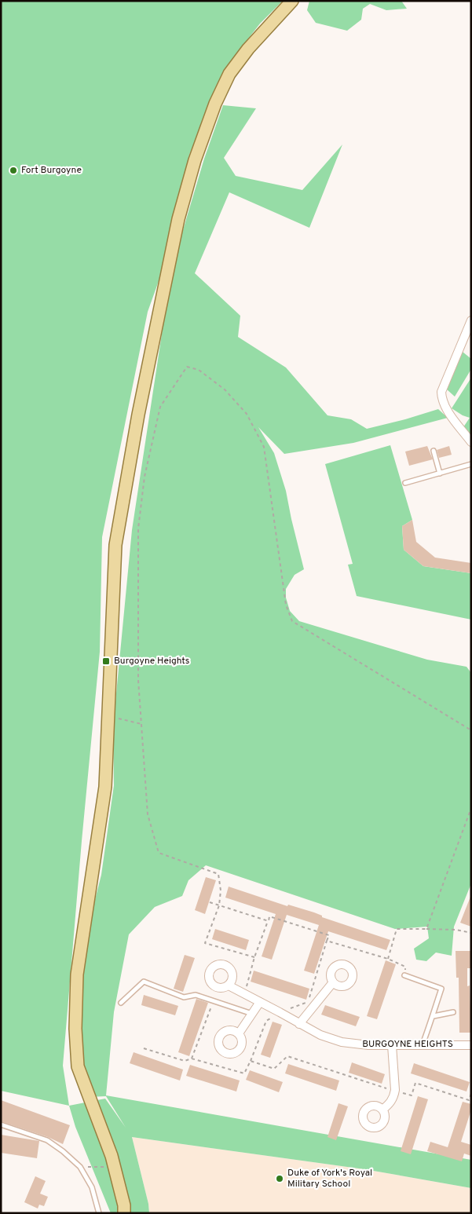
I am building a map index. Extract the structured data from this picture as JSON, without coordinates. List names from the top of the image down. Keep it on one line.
{"streets":{"street":["BURGOYNE HEIGHTS"]},"places":{"other":["Fort Burgoyne","Duke of York's Royal Military School"],"transit":["Burgoyne Heights"]}}
